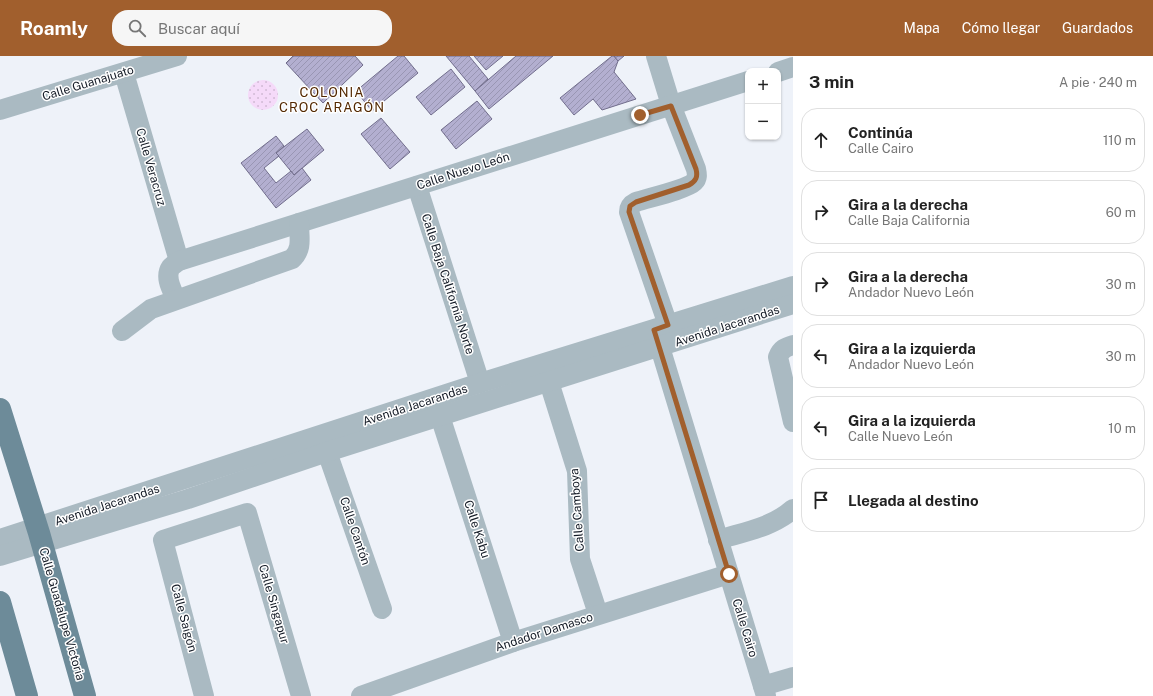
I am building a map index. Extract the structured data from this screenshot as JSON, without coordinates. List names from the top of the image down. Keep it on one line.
{"streets":{"main road":["Calle Guadalupe Victoria"],"street":["Calle Guanajuato","Calle Veracruz","Calle Nuevo León","Calle Baja California Norte","Avenida Jacarandas","Calle Camboya","Calle Kabu","Calle Cantón","Calle Singapur","Calle Saigón","Calle Cairo","Andador Damasco"]},"crossings":[["Calle Guanajuato","Calle Veracruz"],["Calle Veracruz","Calle Nuevo León"],["Calle Nuevo León","Calle Baja California Norte"],["Calle Nuevo León","Calle Cairo"],["Calle Baja California Norte","Avenida Jacarandas"],["Avenida Jacarandas","Calle Camboya"],["Avenida Jacarandas","Calle Kabu"],["Avenida Jacarandas","Calle Cantón"],["Avenida Jacarandas","Calle Guadalupe Victoria"],["Avenida Jacarandas","Calle Cairo"],["Calle Camboya","Andador Damasco"],["Calle Kabu","Andador Damasco"],["Calle Singapur","Calle Saigón"],["Calle Cairo","Andador Damasco"]],"districts":["COLONIA CROC ARAGÓN"],"page":{"header":"Roamly","search":"Buscar aquí","nav":["Mapa","Cómo llegar","Guardados"],"heading":["3 min","A pie · 240 m"],"map_buttons":["+","−"],"list":[["Continúa","Calle Cairo","110 m"],["Gira a la derecha","Calle Baja California","60 m"],["Gira a la derecha","Andador Nuevo León","30 m"],["Gira a la izquierda","Andador Nuevo León","30 m"],["Gira a la izquierda","Calle Nuevo León","10 m"],"Llegada al destino"]}}
